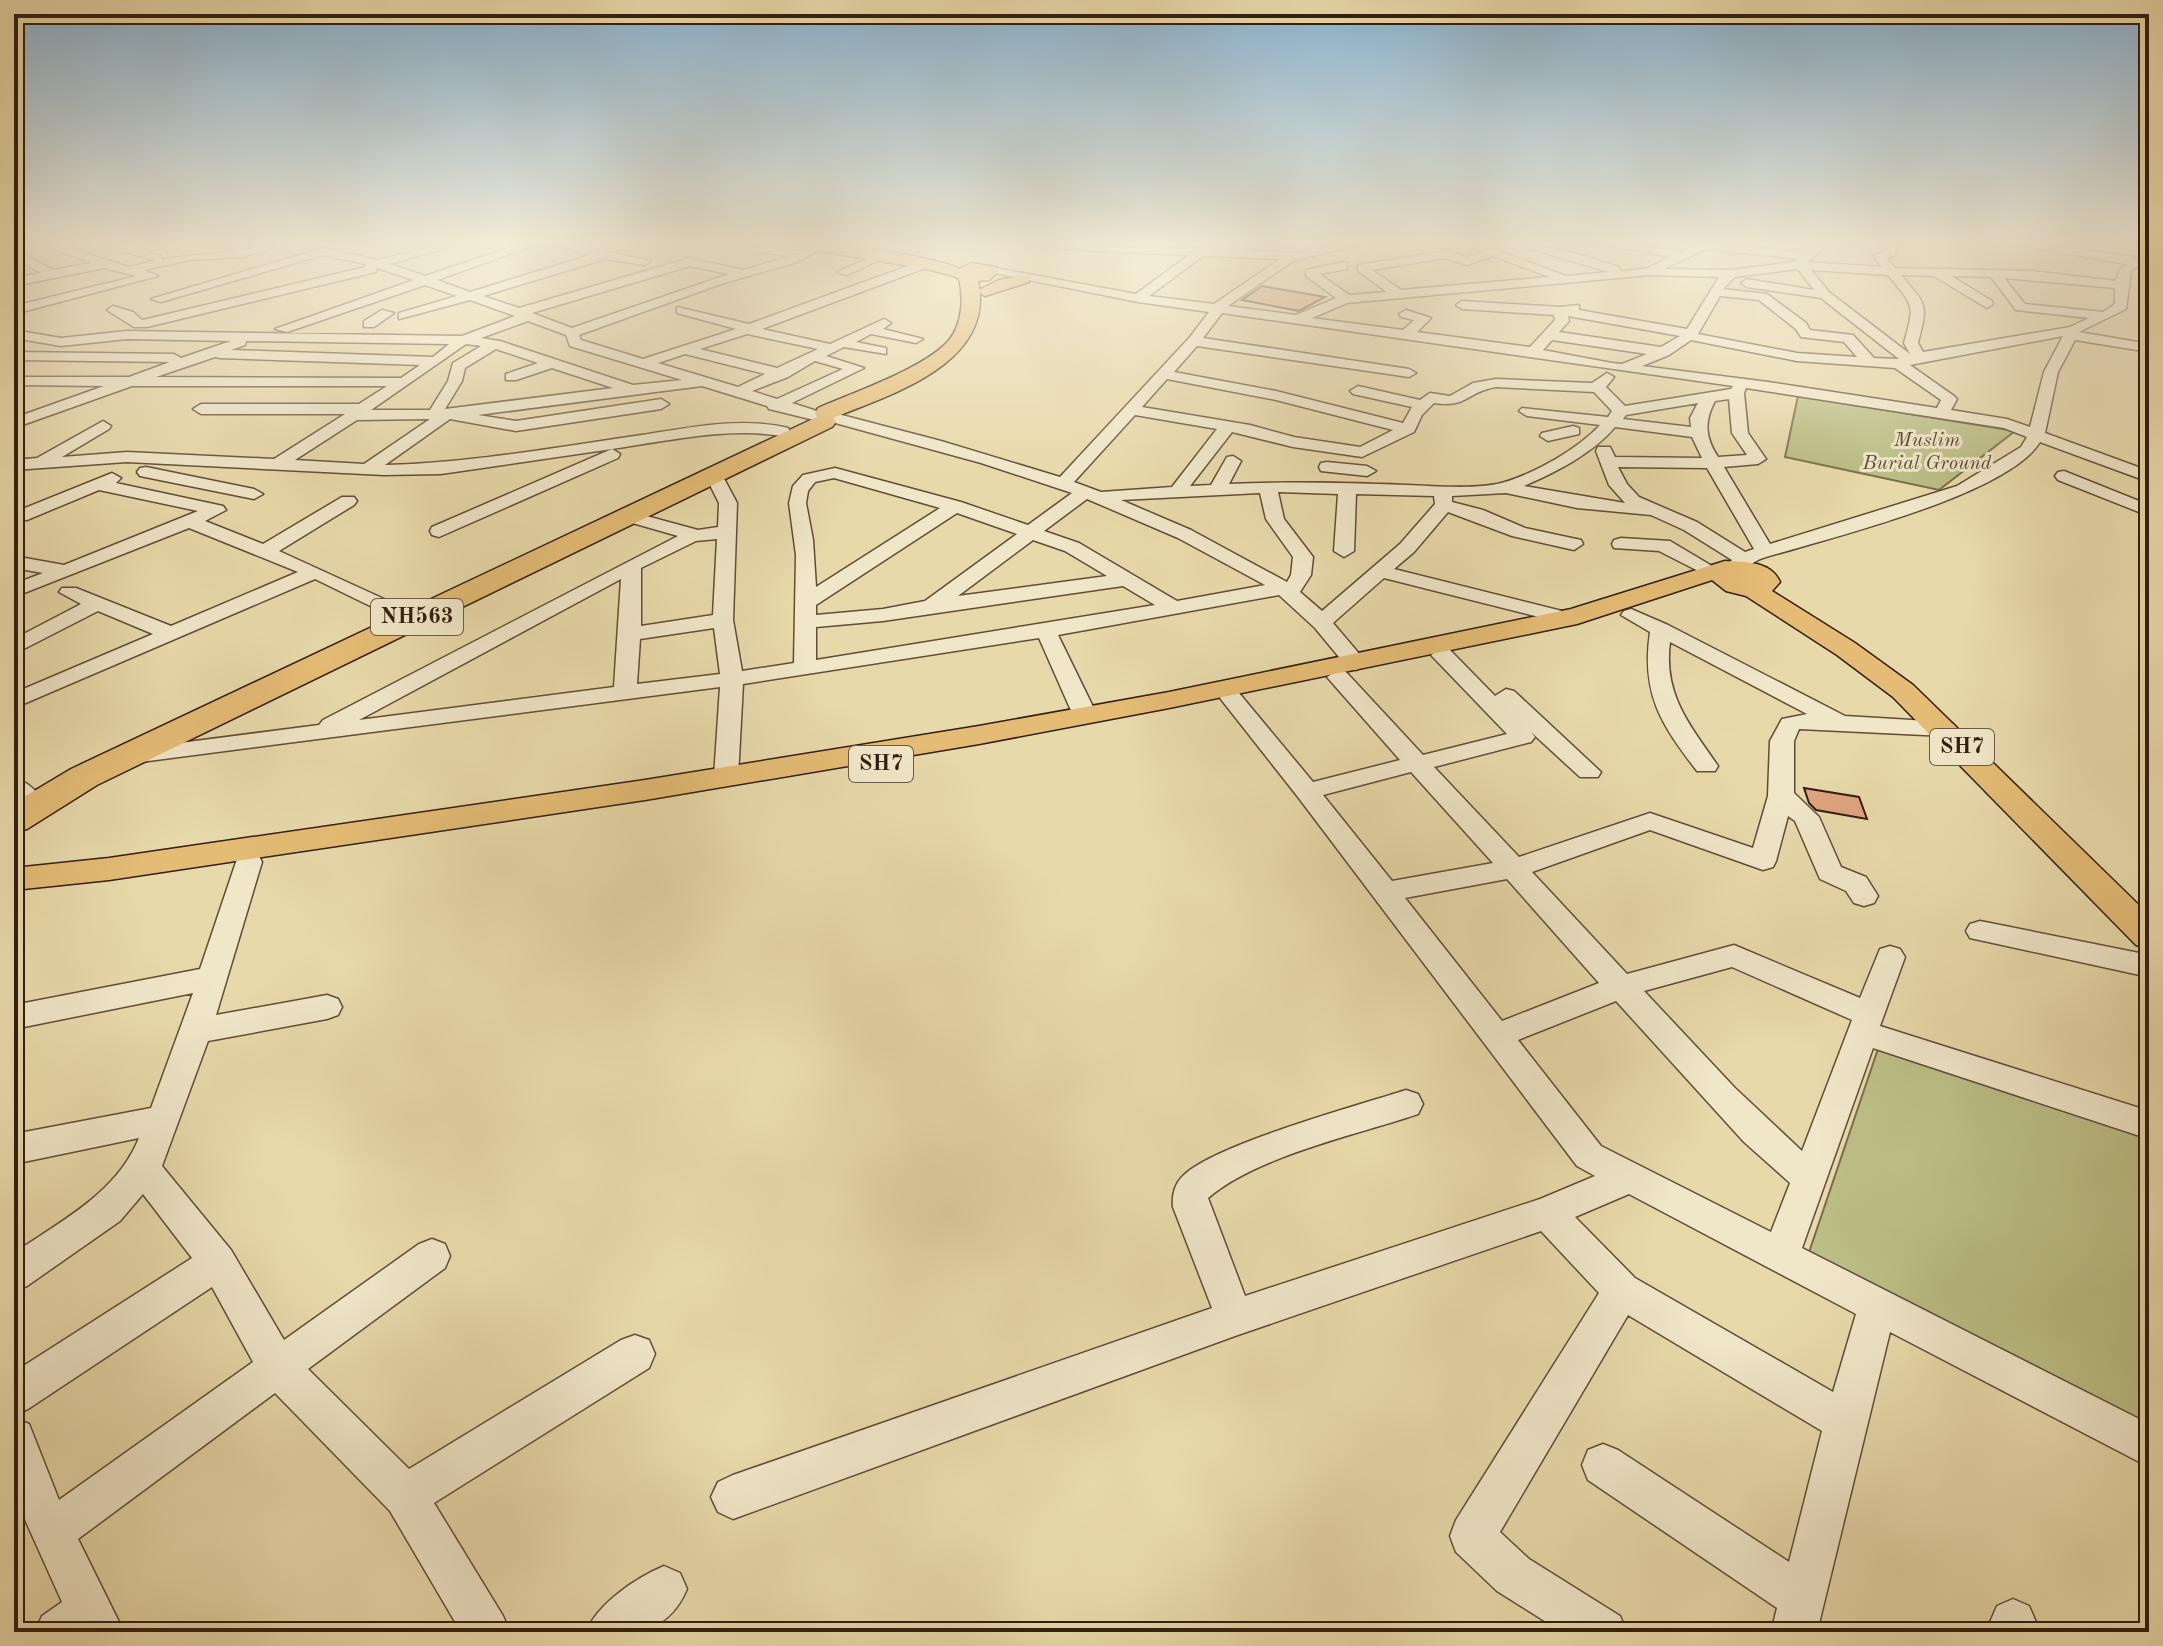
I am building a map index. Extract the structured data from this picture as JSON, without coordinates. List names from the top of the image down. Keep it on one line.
{"streets":{"highway":["NH563"],"main road":["SH7"]},"parks":["Muslim Burial Ground"]}
